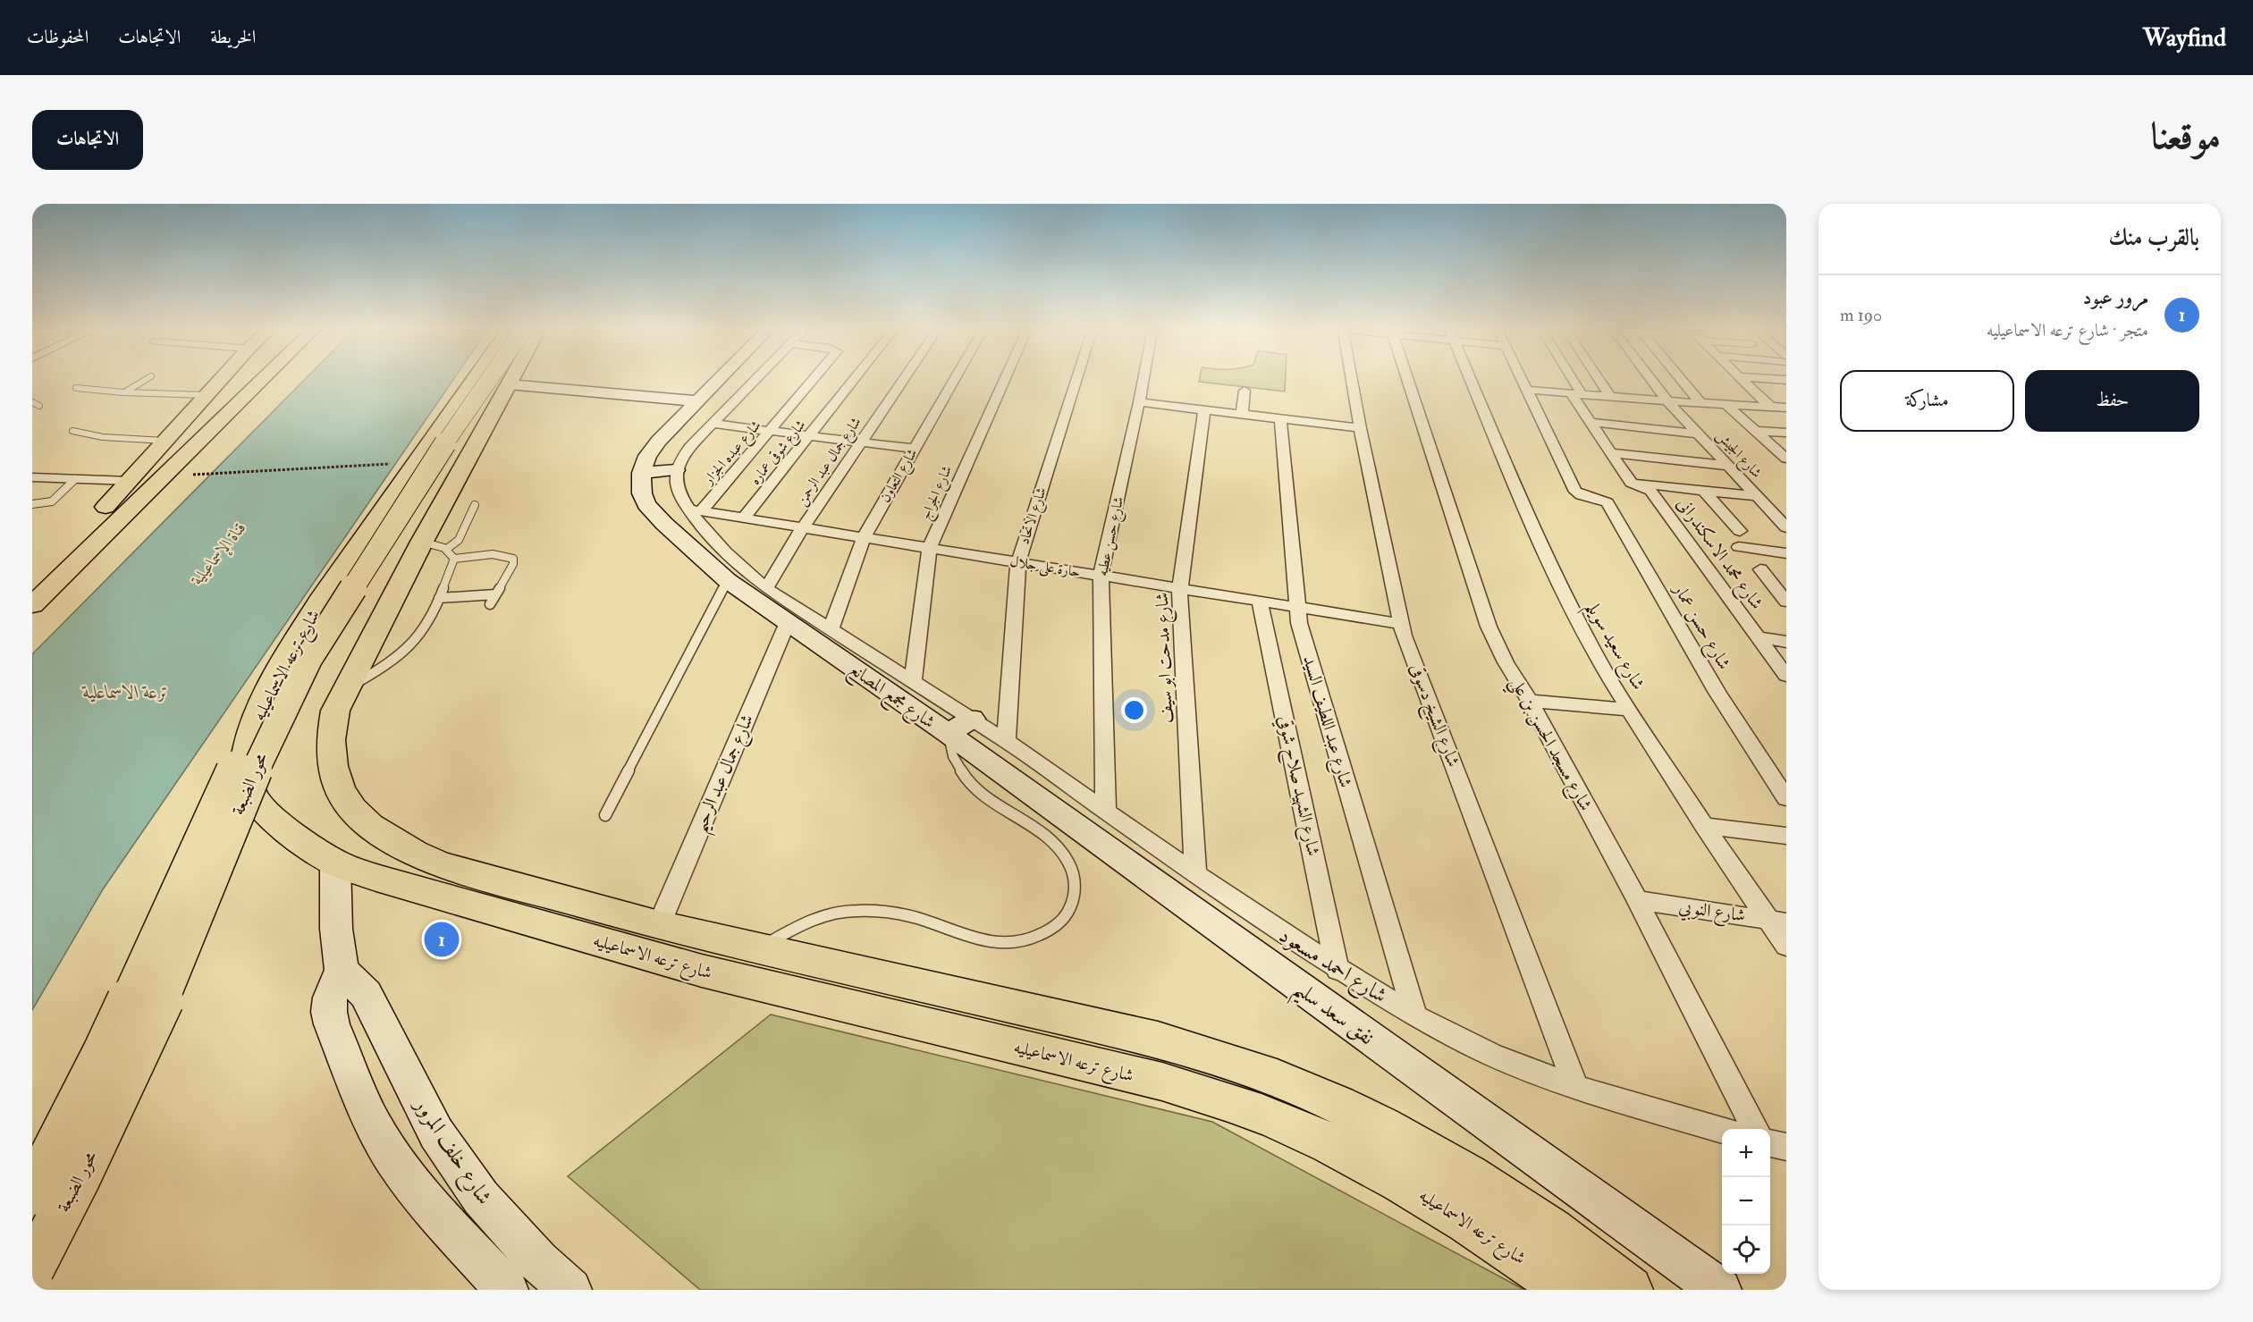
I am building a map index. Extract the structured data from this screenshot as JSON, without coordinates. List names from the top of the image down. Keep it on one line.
{"streets":{"main road":["شارع ترعه الاسماعيليه","محور الضبعة"],"street":["شارع عبده الجزار","شارع شوقى عماره","شارع الجيش","شارع جمال عبد الرحمن","شارع التعاون","شارع الجراج","شارع الاتحاد","شارع حسن عطيه","شارع محمد الاسكندرانى","حارة على جلال","شارع حسن عمار","شارع سعيد سويلم","شارع مدحت ابو سيف","شارع مجمع المصانع","شارع الشيخ دسوقى","شارع عبد اللطيف السيد","شارع مسجد الحسن بن علي","شارع جمال عبد الرحيم","شارع الشهيد صلاح شوقي","شارع النوبي","شارع احمد مسعود","نفق سعد سليم","شارع خلف المرور"]},"crossings":[["شارع عبده الجزار","حارة على جلال"],["شارع عبده الجزار","شارع مجمع المصانع"],["شارع شوقى عماره","حارة على جلال"],["شارع جمال عبد الرحمن","حارة على جلال"],["شارع جمال عبد الرحمن","شارع مجمع المصانع"],["شارع التعاون","حارة على جلال"],["شارع التعاون","شارع مجمع المصانع"],["شارع الجراج","حارة على جلال"],["شارع الجراج","شارع مجمع المصانع"],["شارع الاتحاد","حارة على جلال"],["شارع الاتحاد","شارع احمد مسعود"],["شارع حسن عطيه","حارة على جلال"],["شارع حسن عطيه","شارع احمد مسعود"],["حارة على جلال","شارع مدحت ابو سيف"],["حارة على جلال","شارع مجمع المصانع"],["حارة على جلال","شارع الشيخ دسوقى"],["حارة على جلال","شارع عبد اللطيف السيد"],["حارة على جلال","شارع الشهيد صلاح شوقي"],["شارع سعيد سويلم","شارع النوبي"],["شارع مدحت ابو سيف","شارع احمد مسعود"],["شارع ترعه الاسماعيليه","شارع مجمع المصانع"],["شارع ترعه الاسماعيليه","شارع جمال عبد الرحيم"],["شارع مجمع المصانع","شارع جمال عبد الرحيم"],["شارع مجمع المصانع","شارع احمد مسعود"],["شارع مجمع المصانع","نفق سعد سليم"],["شارع الشيخ دسوقى","شارع احمد مسعود"],["شارع عبد اللطيف السيد","شارع احمد مسعود"],["شارع مسجد الحسن بن علي","شارع النوبي"],["شارع الشهيد صلاح شوقي","شارع احمد مسعود"],["شارع احمد مسعود","نفق سعد سليم"]],"water":["قناة الإسماعيلية","ترعة الاسماعلية"],"page":{"header":"Wayfind","nav":["الخريطة","الاتجاهات","المحفوظات"],"title":"موقعنا","buttons":["الاتجاهات",["حفظ","مشاركة"]],"heading":"بالقرب منك","list":[{"mark":"1","name":"مرور عبود","note":"متجر · شارع ترعه الاسماعيليه","value":"190 m"}],"pins":"1","map_buttons":["+","−"]}}
